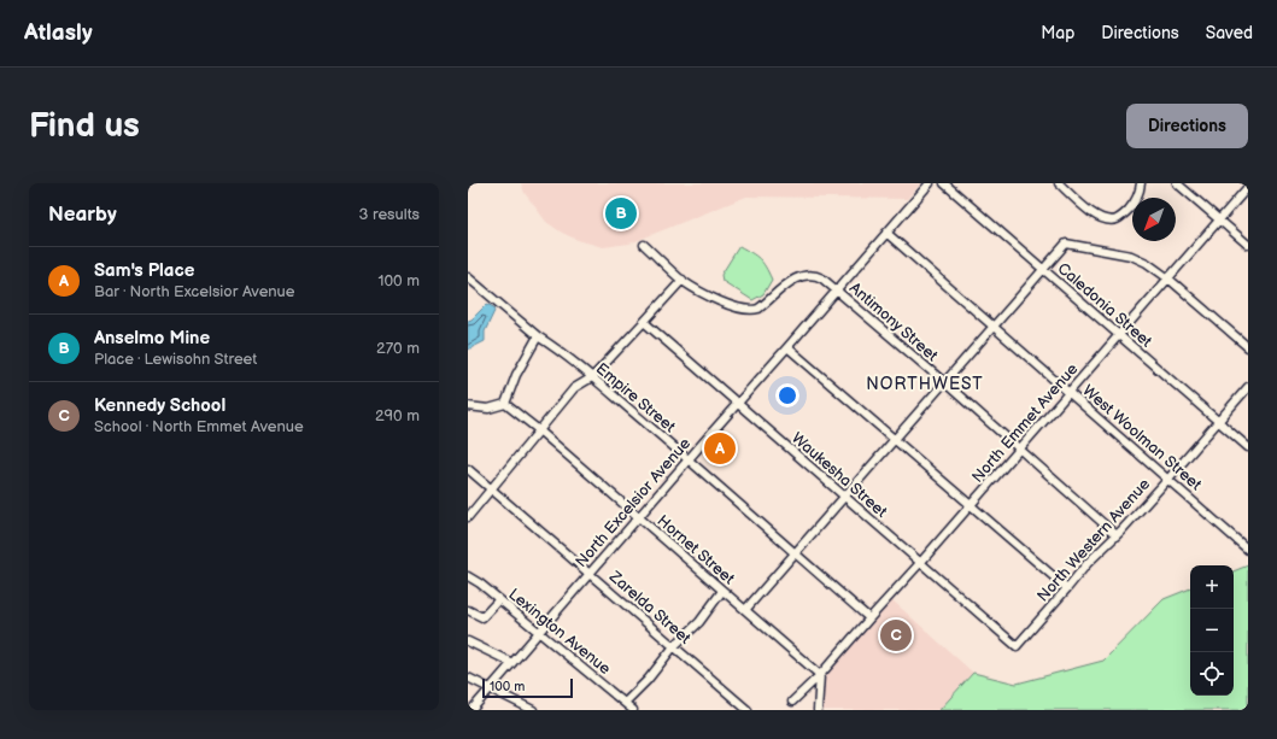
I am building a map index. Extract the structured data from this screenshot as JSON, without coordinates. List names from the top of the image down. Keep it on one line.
{"streets":{"street":["Caledonia Street","Antimony Street","Empire Street","North Emmet Avenue","West Woolman Street","Waukesha Street","North Excelsior Avenue","North Western Avenue","Hornet Street","Zarelda Street","Lexington Avenue"]},"crossings":[["Caledonia Street","North Emmet Avenue"],["Caledonia Street","North Western Avenue"],["Antimony Street","North Emmet Avenue"],["Antimony Street","North Excelsior Avenue"],["Antimony Street","North Western Avenue"],["Empire Street","North Emmet Avenue"],["Empire Street","North Excelsior Avenue"],["North Emmet Avenue","West Woolman Street"],["North Emmet Avenue","Waukesha Street"],["North Emmet Avenue","Hornet Street"],["West Woolman Street","North Excelsior Avenue"],["West Woolman Street","North Western Avenue"],["Waukesha Street","North Excelsior Avenue"],["Waukesha Street","North Western Avenue"],["North Excelsior Avenue","Hornet Street"],["North Excelsior Avenue","Zarelda Street"],["North Excelsior Avenue","Lexington Avenue"]],"districts":["NORTHWEST"],"scale_bar":"100 m","north":"bottom left","page":{"header":"Atlasly","nav":["Map","Directions","Saved"],"buttons":"Directions","title":"Find us","heading":["Nearby","3 results"],"pins":["B","A","C"],"list":[{"mark":"A","name":"Sam's Place","note":"Bar · North Excelsior Avenue","value":"100 m"},{"mark":"B","name":"Anselmo Mine","note":"Place · Lewisohn Street","value":"270 m"},{"mark":"C","name":"Kennedy School","note":"School · North Emmet Avenue","value":"290 m"}],"map_buttons":["+","−"],"scale":"100 m"}}
